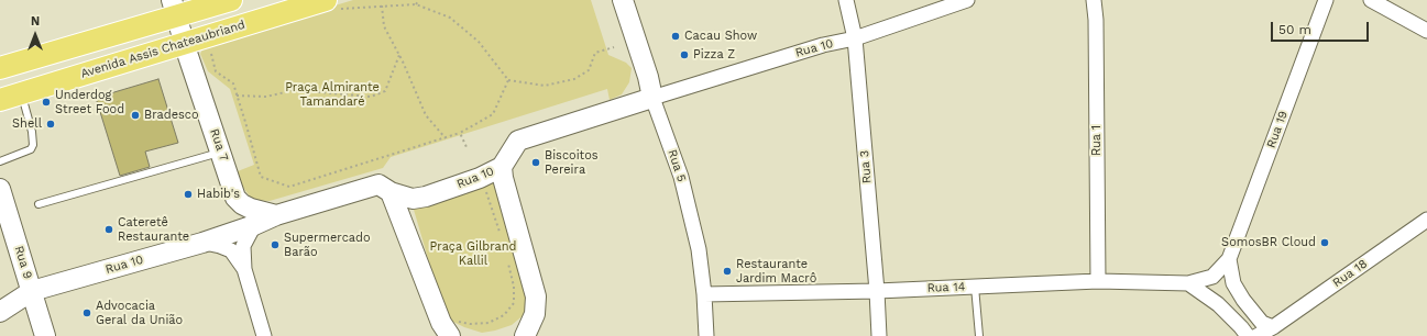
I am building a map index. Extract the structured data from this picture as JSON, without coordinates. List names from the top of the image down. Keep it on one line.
{"streets":{"main road":["Rua 10","Avenida Assis Chateaubriand","Rua 7","Rua 5","Rua 9"],"street":["Rua 19","Rua 1","Rua 3","Rua 18","Rua 14"]},"crossings":[["Rua 10","Rua 7"],["Rua 10","Rua 5"],["Rua 10","Rua 3"],["Rua 10","Rua 9"],["Avenida Assis Chateaubriand","Rua 7"],["Rua 19","Rua 14"],["Rua 1","Rua 14"],["Rua 5","Rua 14"],["Rua 3","Rua 14"]],"parks":["Praça Almirante Tamandaré","Praça Gilbrand Kallil"],"places":["Cacau Show","Pizza Z","Underdog Street Food","Bradesco","Shell","Biscoitos Pereira","Habib's","Cateretê Restaurante","SomosBR Cloud","Supermercado Barão","Restaurante Jardim Macrô","Advocacia Geral da União"],"scale_bar":"50 m","north":"top"}
